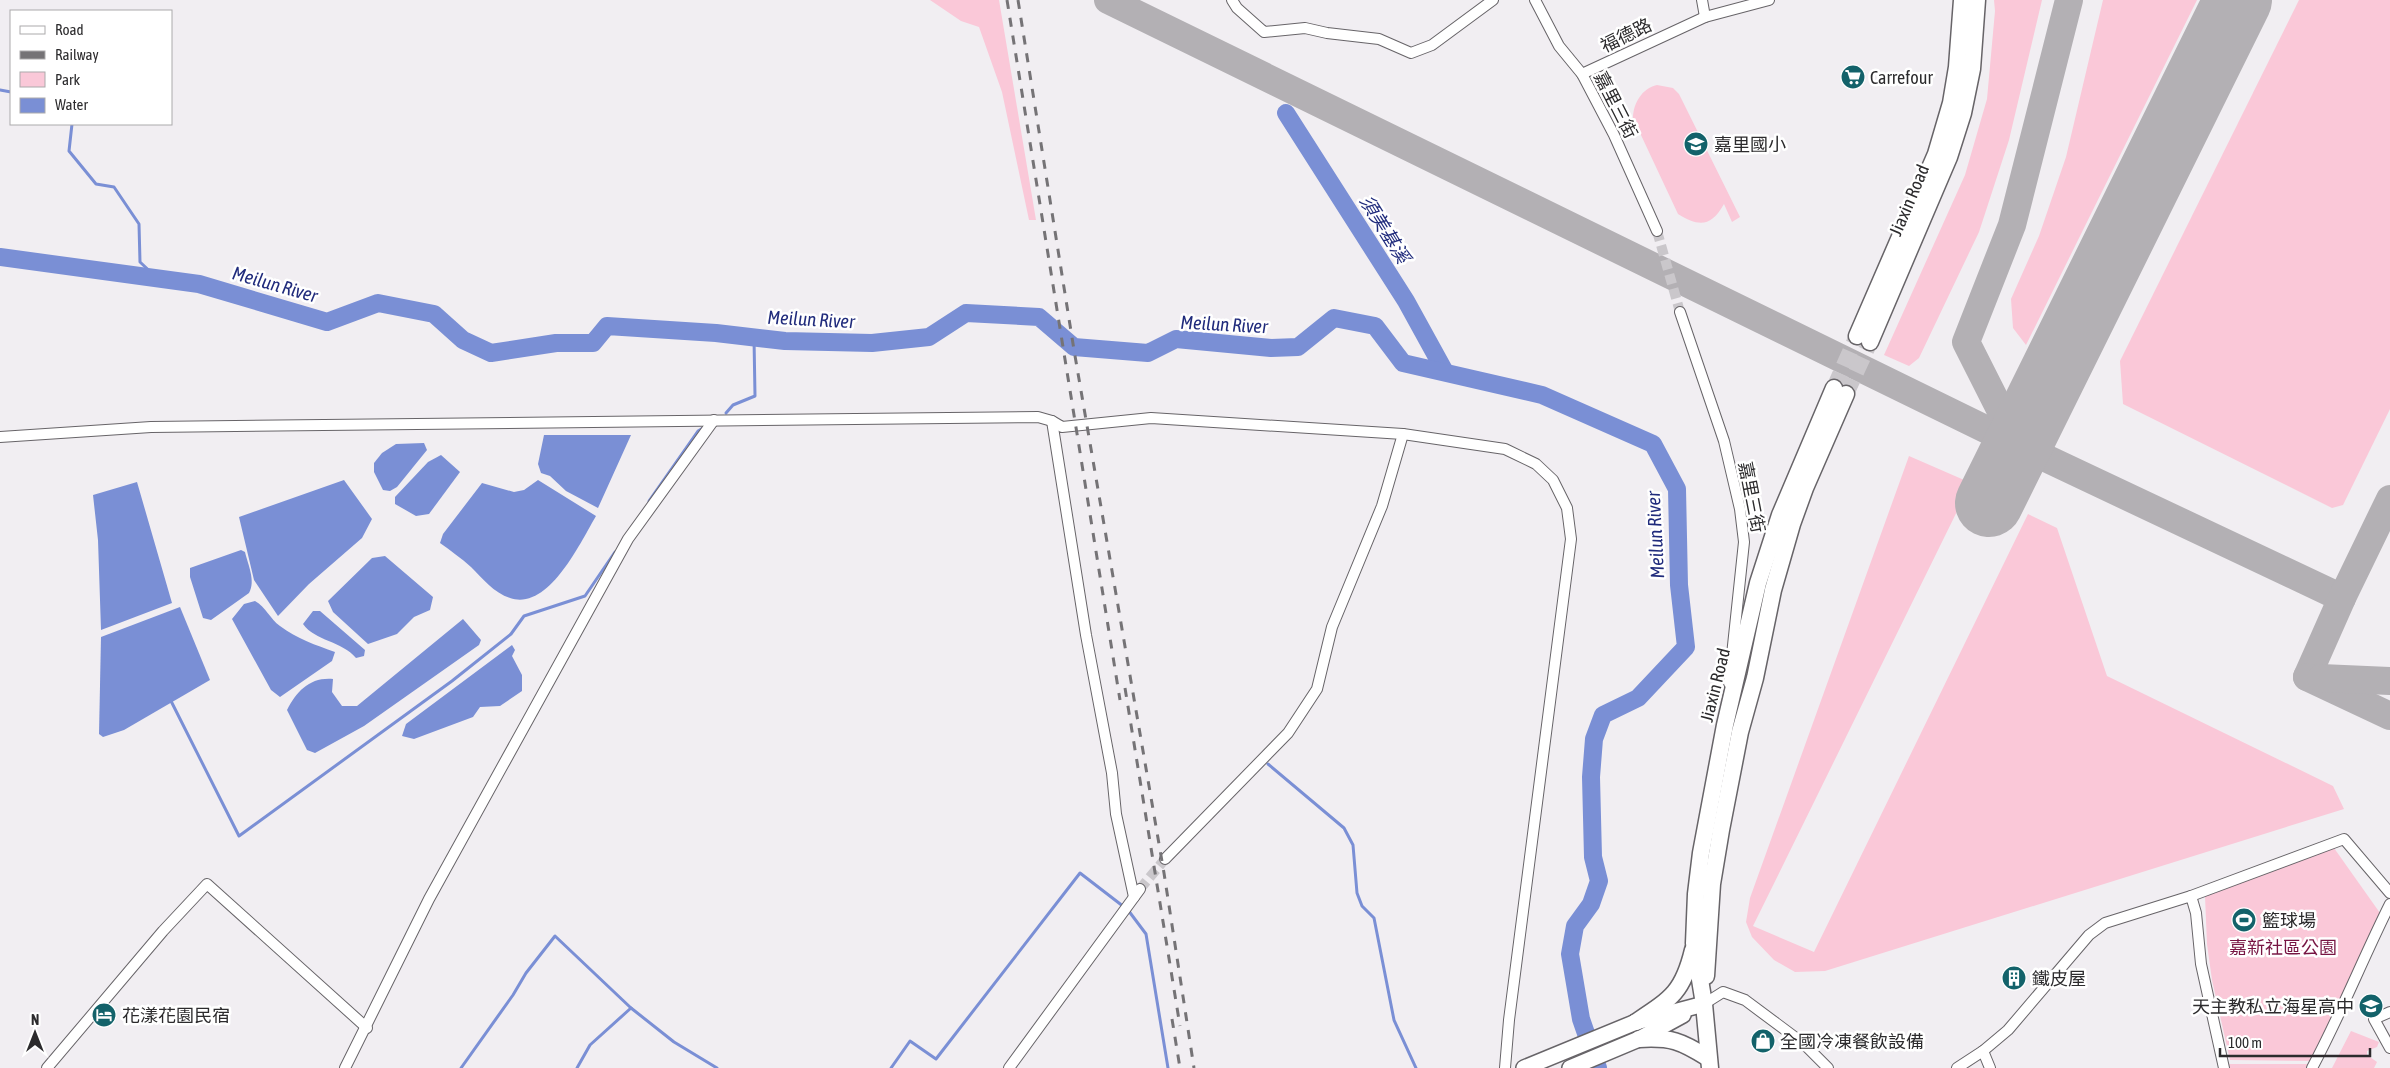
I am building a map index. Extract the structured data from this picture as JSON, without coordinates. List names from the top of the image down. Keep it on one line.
{"streets":{"main road":["Jiaxin Road"],"street":["福德路","嘉里三街"]},"crossings":[["福德路","嘉里三街"],["嘉里三街","Jiaxin Road"]],"water":["須美基溪","Meilun River"],"parks":["嘉新社區公園"],"places":{"supermarket":["Carrefour"],"school or university":["嘉里國小","天主教私立海星高中"],"sports":["籃球場"],"building":["鐵皮屋"],"hotel":["花漾花園民宿"],"shop":["全國冷凍餐飲設備"]},"legend":["Road","Railway","Park","Water"],"scale_bar":"100 m","north":"top"}
